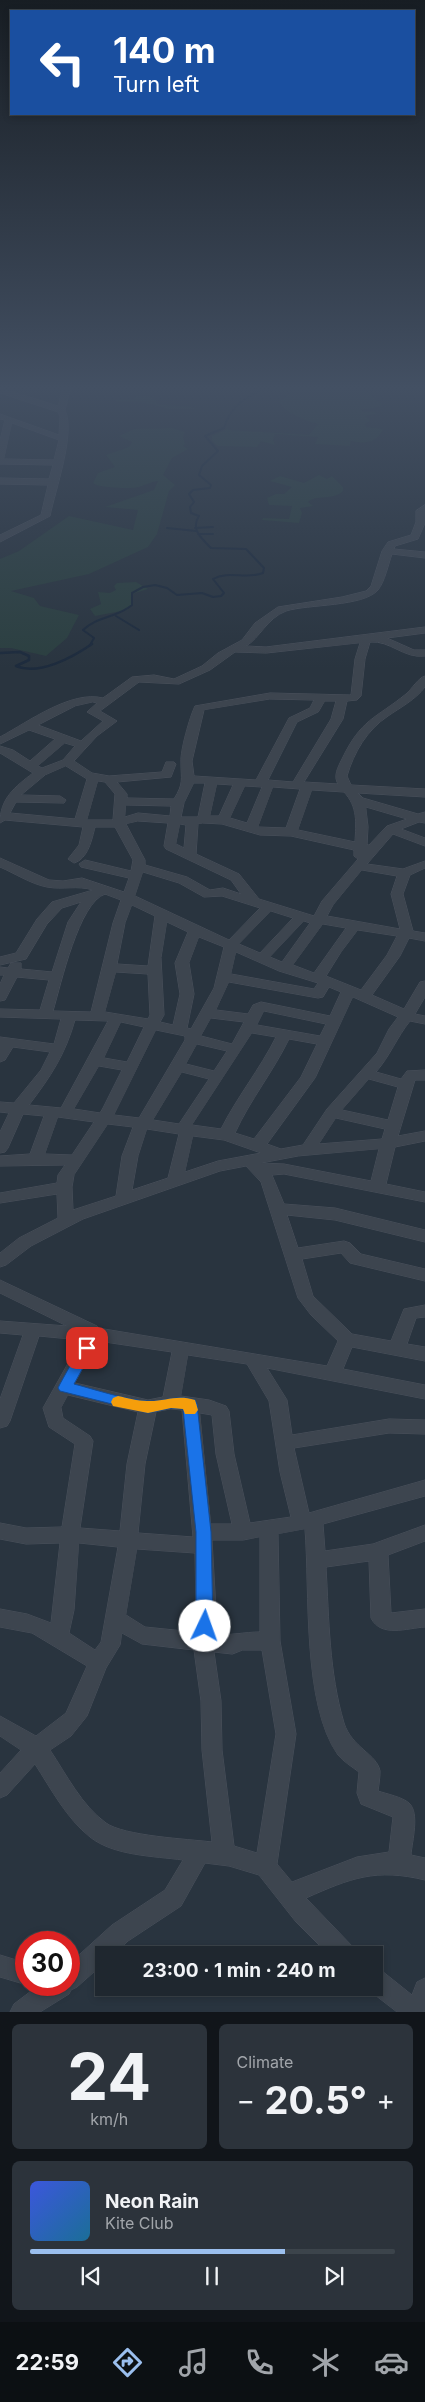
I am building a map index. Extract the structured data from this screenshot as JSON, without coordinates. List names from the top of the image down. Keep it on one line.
{"page":{"turn":["140 m","Turn left"],"limit":"30","trip":"23:00 · 1 min · 240 m","tile":[["24","km/h"],"Climate"],"heat":["−","20.5°","+"],"song":["Neon Rain","Kite Club"],"tabs":"22:59"}}
